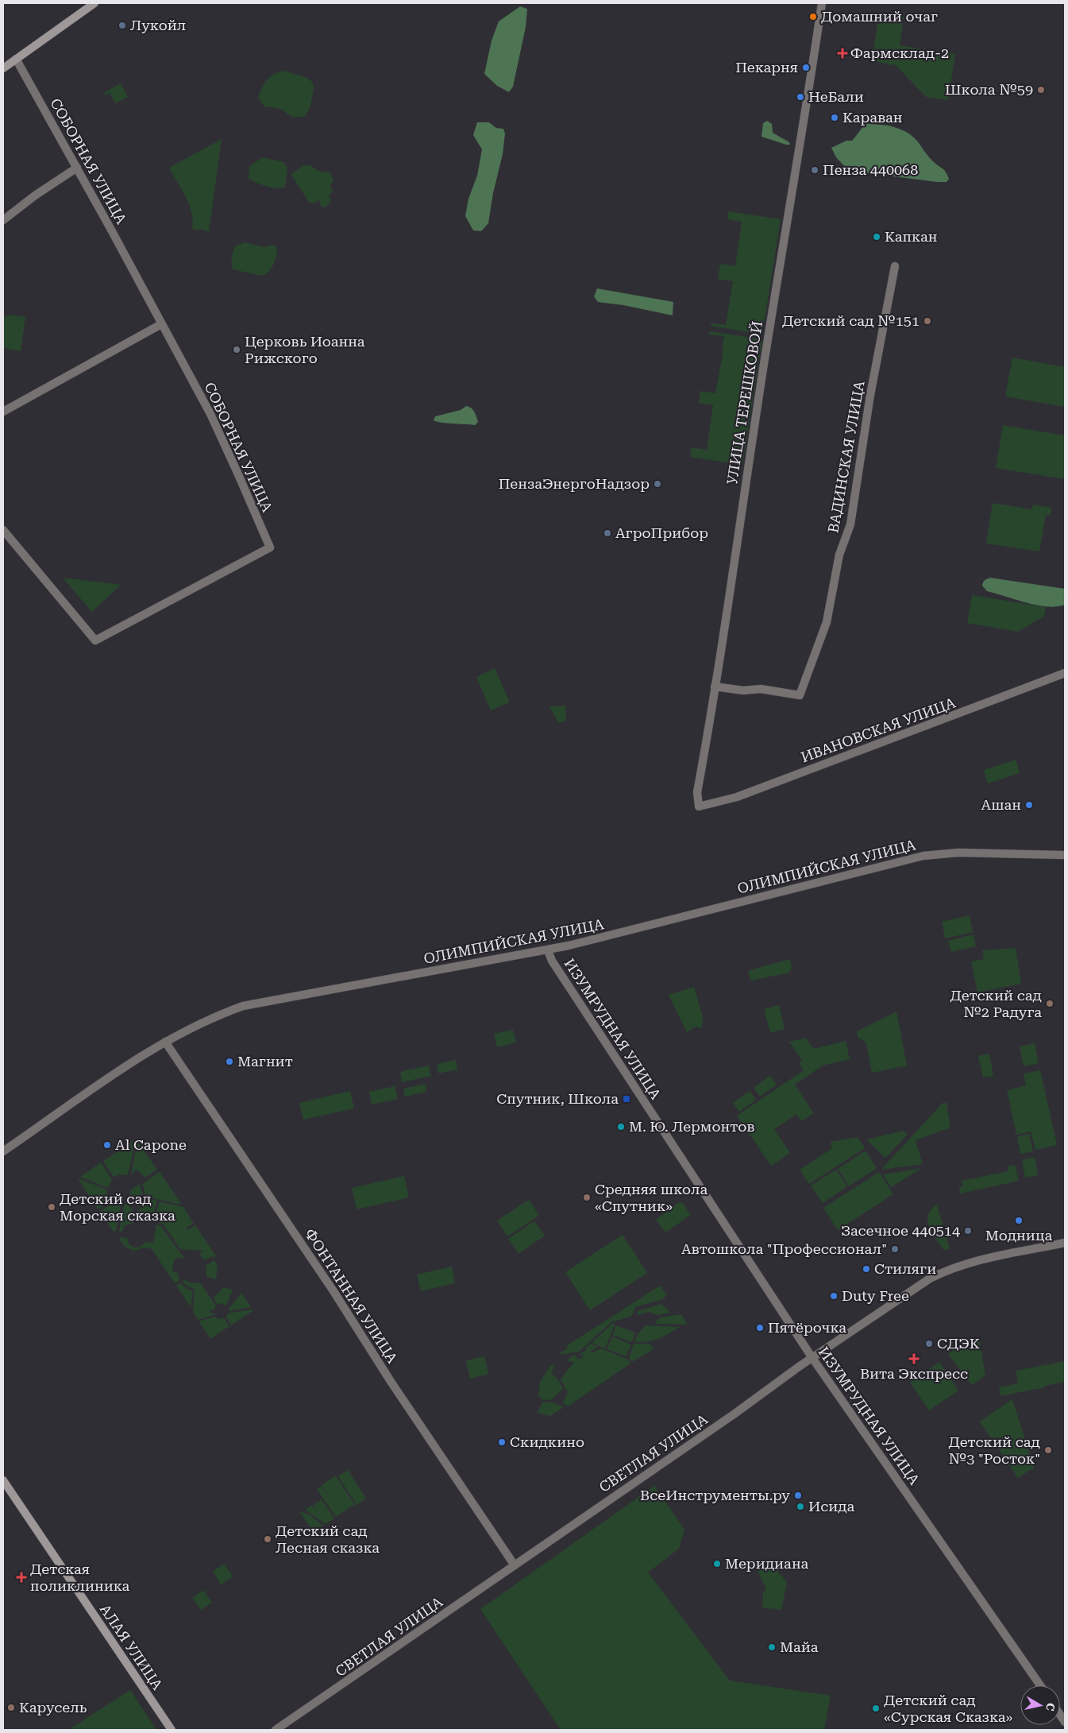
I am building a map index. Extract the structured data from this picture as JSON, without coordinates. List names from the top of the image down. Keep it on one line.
{"streets":{"main road":["АЛАЯ УЛИЦА"],"street":["СОБОРНАЯ УЛИЦА","УЛИЦА ТЕРЕШКОВОЙ","ВАДИНСКАЯ УЛИЦА","ИВАНОВСКАЯ УЛИЦА","ОЛИМПИЙСКАЯ УЛИЦА","ИЗУМРУДНАЯ УЛИЦА","ФОНТАННАЯ УЛИЦА","СВЕТЛАЯ УЛИЦА"]},"crossings":[["УЛИЦА ТЕРЕШКОВОЙ","ВАДИНСКАЯ УЛИЦА"],["УЛИЦА ТЕРЕШКОВОЙ","ИВАНОВСКАЯ УЛИЦА"],["ОЛИМПИЙСКАЯ УЛИЦА","ИЗУМРУДНАЯ УЛИЦА"],["ОЛИМПИЙСКАЯ УЛИЦА","ФОНТАННАЯ УЛИЦА"],["ИЗУМРУДНАЯ УЛИЦА","СВЕТЛАЯ УЛИЦА"],["ФОНТАННАЯ УЛИЦА","СВЕТЛАЯ УЛИЦА"]],"places":{"other":["Домашний очаг","Лукойл","Пекарня","Школа №59","НеБали","Караван","Пенза 440068","Капкан","Детский сад №151","Церковь Иоанна Рижского","ПензаЭнергоНадзор","АгроПрибор","Ашан","Детский сад №2 Радуга","Магнит","М. Ю. Лермонтов","Al Capone","Средняя школа «Спутник»","Детский сад Морская сказка","Модница","Засечное 440514","Автошкола \"Профессионал\"","Стиляги","Duty Free","Пятёрочка","СДЭК","Скидкино","Детский сад №3 \"Росток\"","ВсеИнструменты.ру","Исида","Детский сад Лесная сказка","Меридиана","Майа","Карусель","Детский сад «Сурская Сказка»"],"health":["Фармсклад-2","Вита Экспресс","Детская поликлиника"],"transit":["Спутник, Школа"]},"north":"right"}
